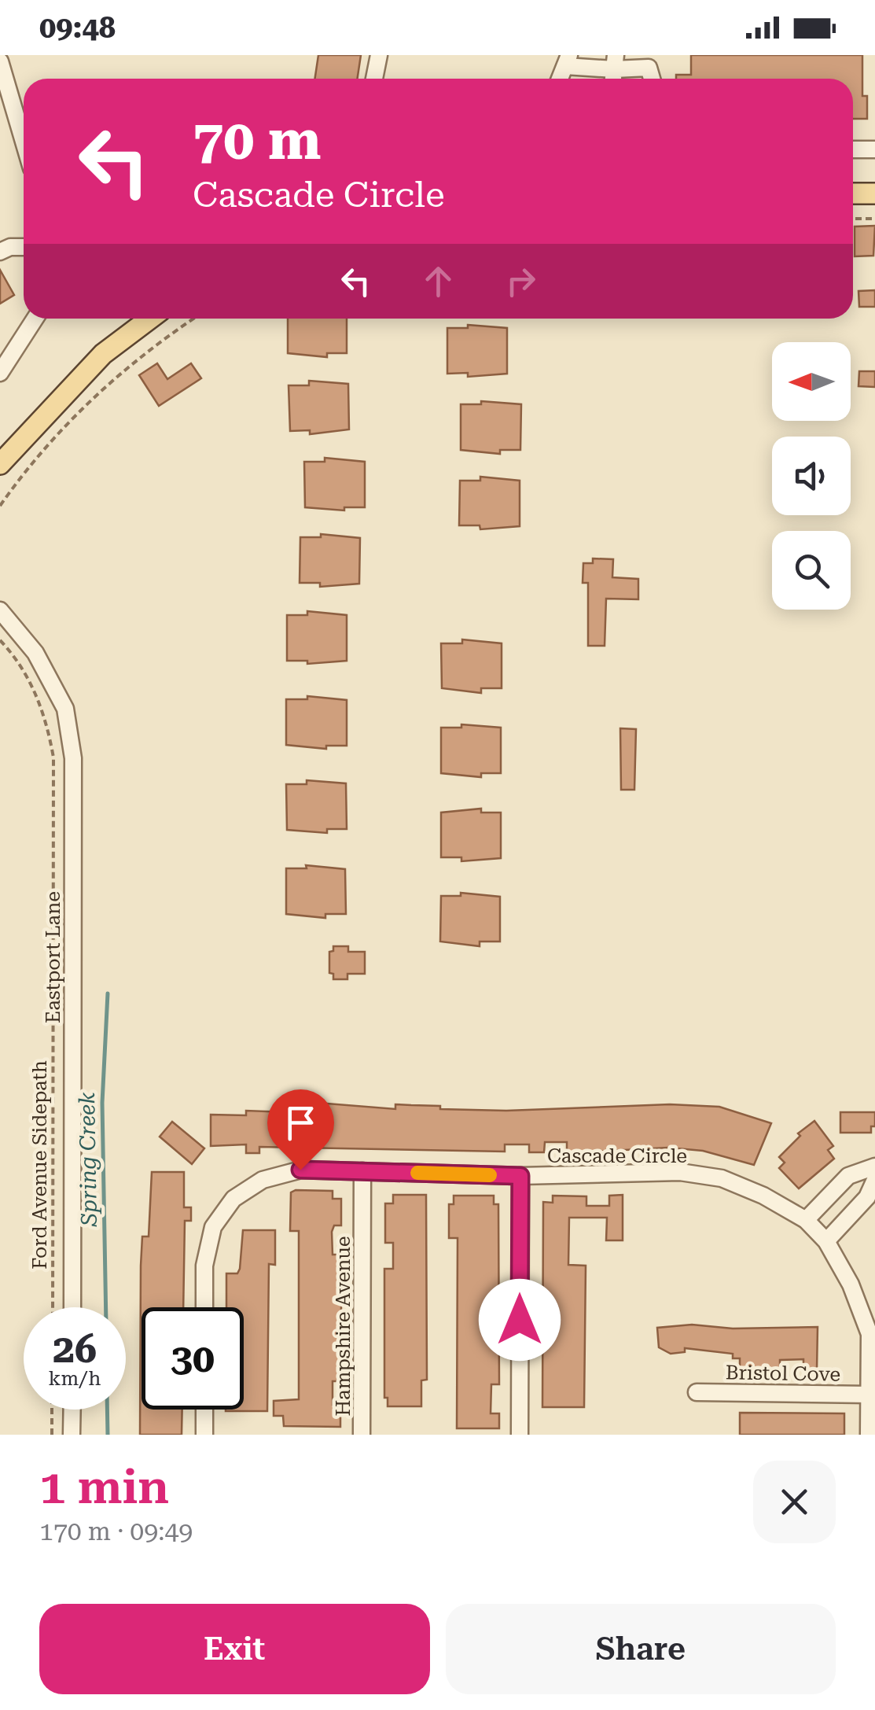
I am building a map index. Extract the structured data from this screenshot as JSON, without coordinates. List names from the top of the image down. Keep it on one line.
{"streets":{"street":["Eastport Lane","Cascade Circle","Hampshire Avenue","Bristol Cove"],"path":["Ford Avenue Sidepath"]},"crossings":[["Cascade Circle","Hampshire Avenue"],["Cascade Circle","Bristol Cove"]],"water":["Spring Creek"],"north":"left","page":{"status":"09:48","turn":["70 m","Cascade Circle"],"speed":"26 km/h","limit":"30","heading":["1 min","170 m · 09:49"],"buttons":["Exit","Share"]}}
